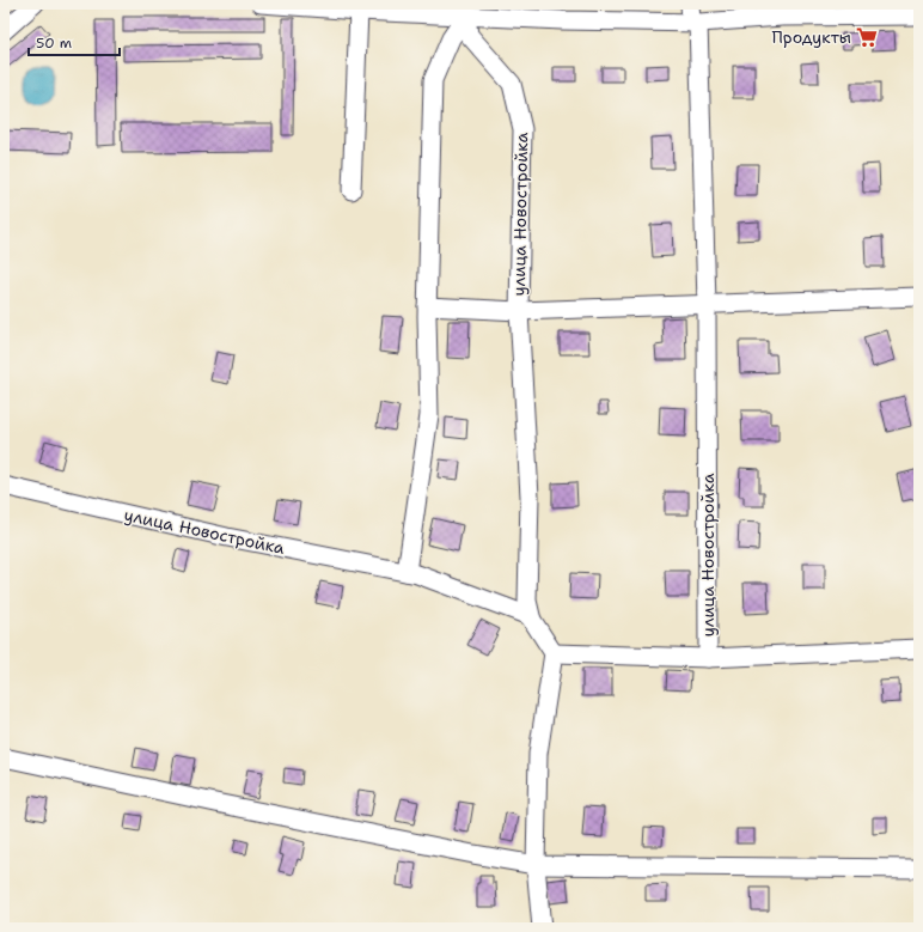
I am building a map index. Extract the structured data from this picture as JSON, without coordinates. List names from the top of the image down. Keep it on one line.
{"streets":{"street":["улица Новостройка"]},"places":{"supermarket":["Продукты"]},"scale_bar":"50 m"}
